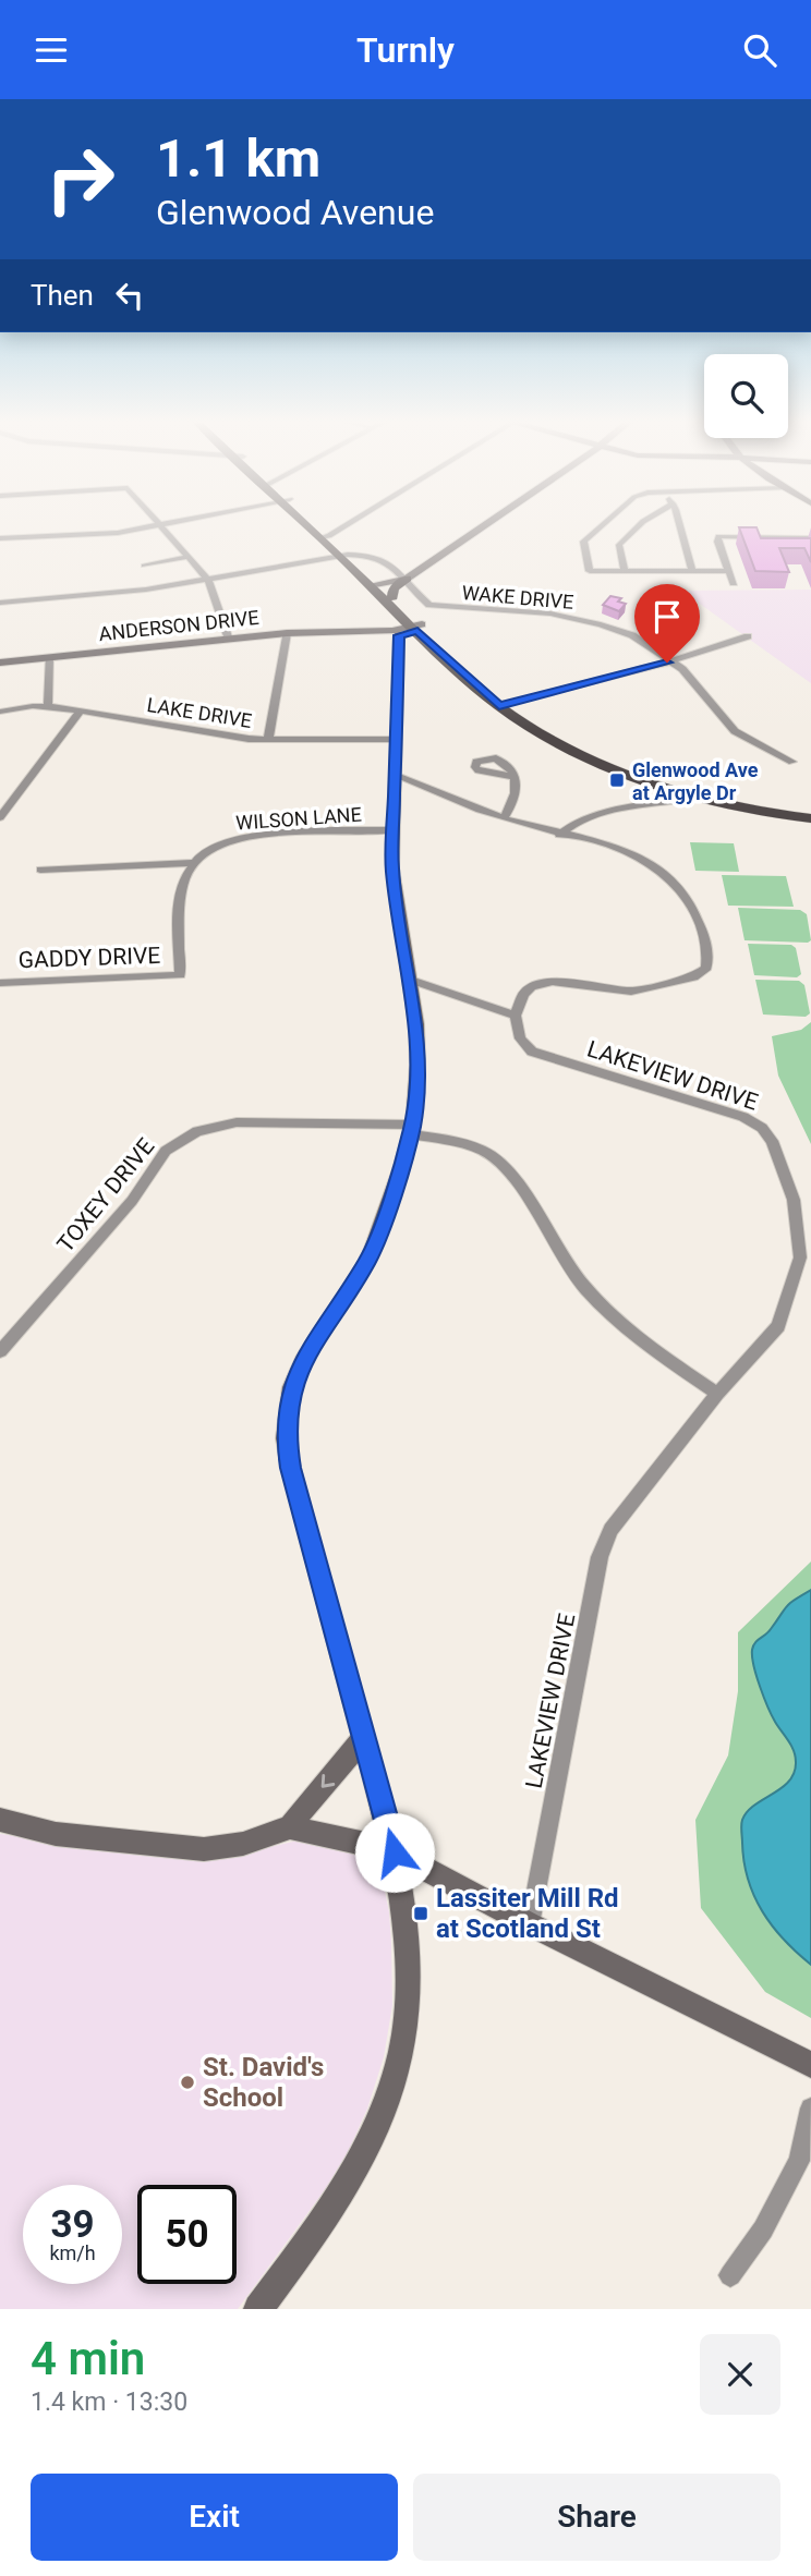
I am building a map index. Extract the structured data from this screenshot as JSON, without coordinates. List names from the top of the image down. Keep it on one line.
{"streets":{"main road":["ANDERSON DRIVE"],"street":["WAKE DRIVE","LAKE DRIVE","WILSON LANE","GADDY DRIVE","LAKEVIEW DRIVE","TOXEY DRIVE"]},"crossings":[["LAKEVIEW DRIVE","TOXEY DRIVE"]],"places":{"transit":["Glenwood Ave at Argyle Dr","Lassiter Mill Rd at Scotland St"],"other":["St. David's School"]},"page":{"header":"Turnly","turn":["1.1 km","Glenwood Avenue"],"then":"Then","speed":"39 km/h","limit":"50","heading":["4 min","1.4 km · 13:30"],"buttons":["Exit","Share"]}}
